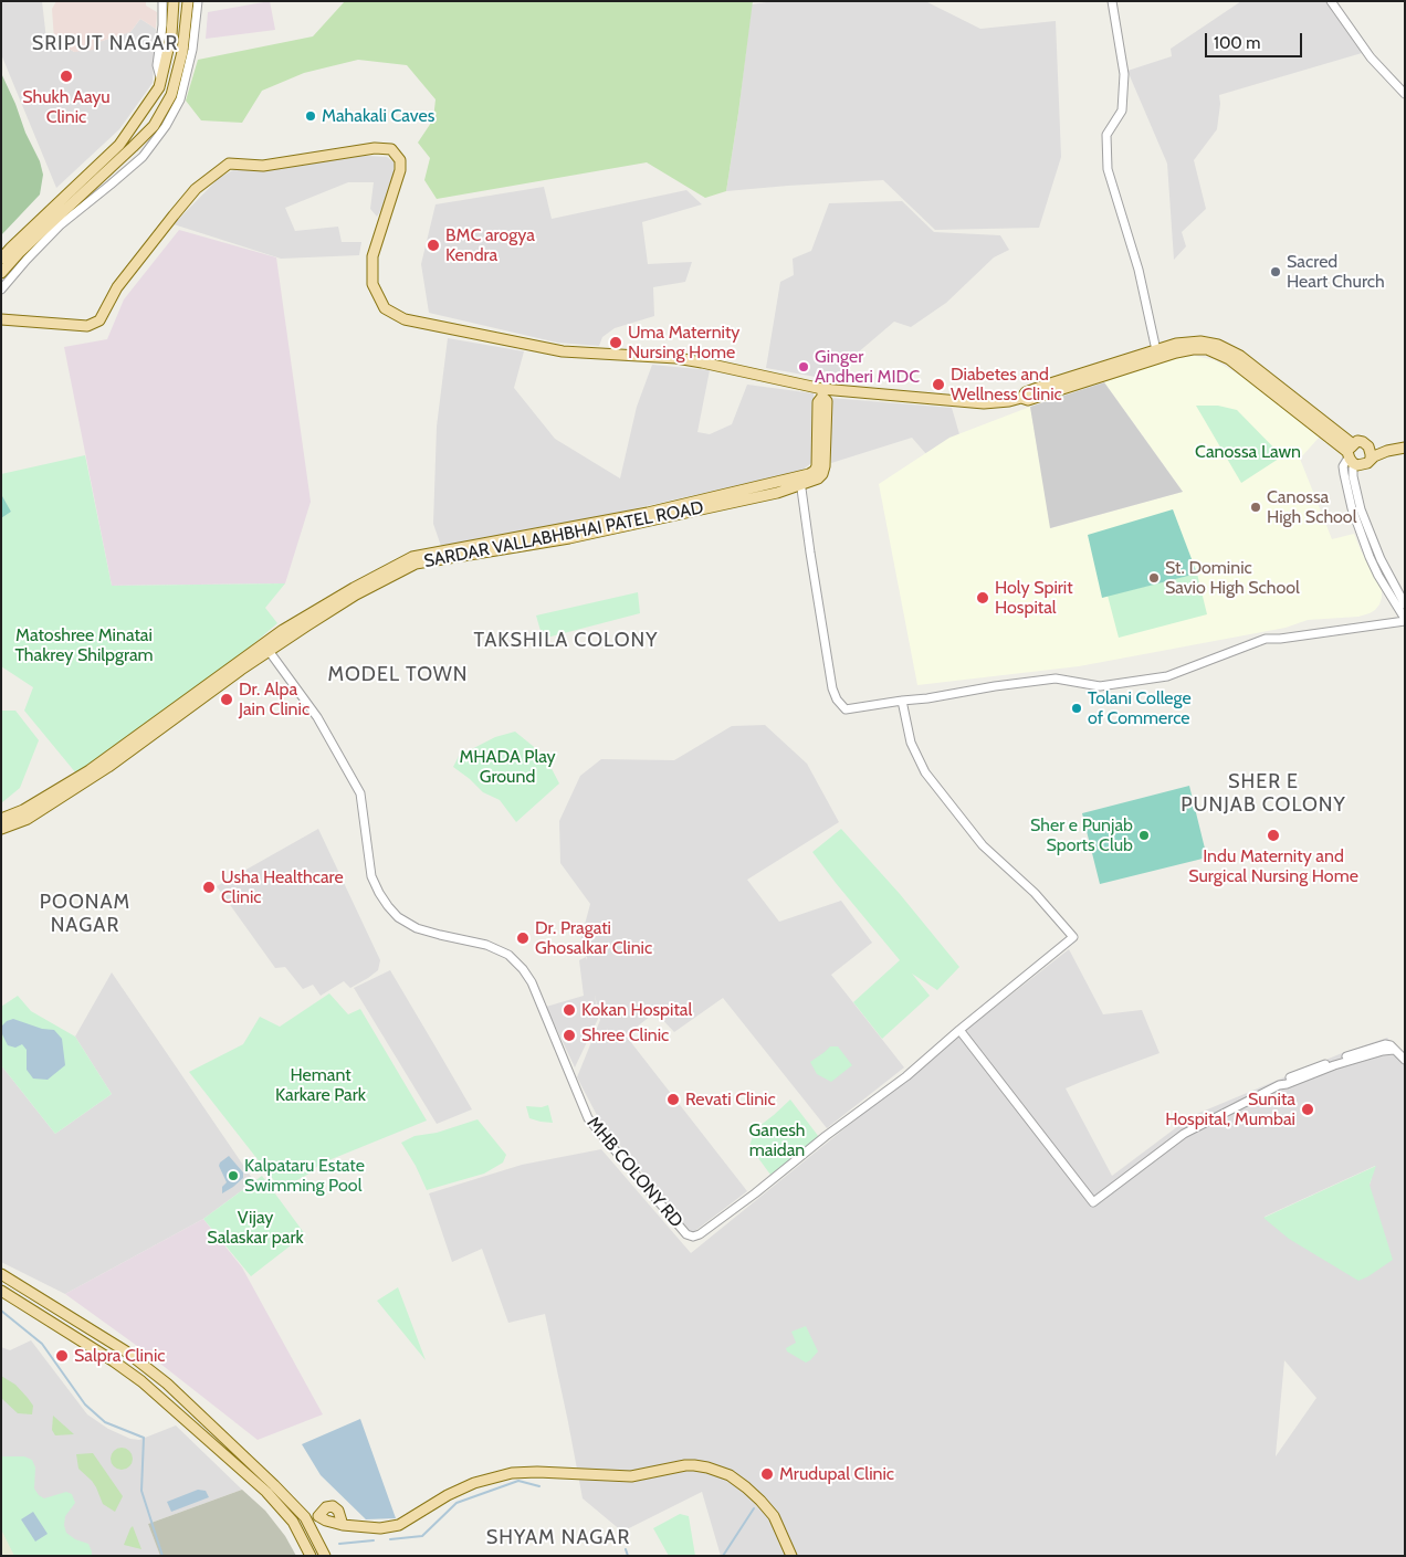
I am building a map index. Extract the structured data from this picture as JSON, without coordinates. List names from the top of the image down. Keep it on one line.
{"streets":{"main road":["SARDAR VALLABHBHAI PATEL ROAD"],"street":["MHB COLONY RD"]},"crossings":[["SARDAR VALLABHBHAI PATEL ROAD","MHB COLONY RD"]],"districts":["SRIPUT NAGAR","TAKSHILA COLONY","MODEL TOWN","SHER E PUNJAB COLONY","POONAM NAGAR","SHYAM NAGAR"],"parks":["Canossa Lawn","Matoshree Minatai Thakrey Shilpgram","MHADA Play Ground","Hemant Karkare Park","Ganesh maidan","Vijay Salaskar park"],"places":["Shukh Aayu Clinic","Mahakali Caves","BMC arogya Kendra","Sacred Heart Church","Uma Maternity Nursing Home","Ginger Andheri MIDC","Diabetes and Wellness Clinic","Canossa High School","St. Dominic Savio High School","Holy Spirit Hospital","Dr. Alpa Jain Clinic","Tolani College of Commerce","Sher e Punjab Sports Club","Indu Maternity and Surgical Nursing Home","Usha Healthcare Clinic","Dr. Pragati Ghosalkar Clinic","Kokan Hospital","Shree Clinic","Revati Clinic","Sunita Hospital, Mumbai","Kalpataru Estate Swimming Pool","Salpra Clinic","Mrudupal Clinic"],"scale_bar":"100 m"}
